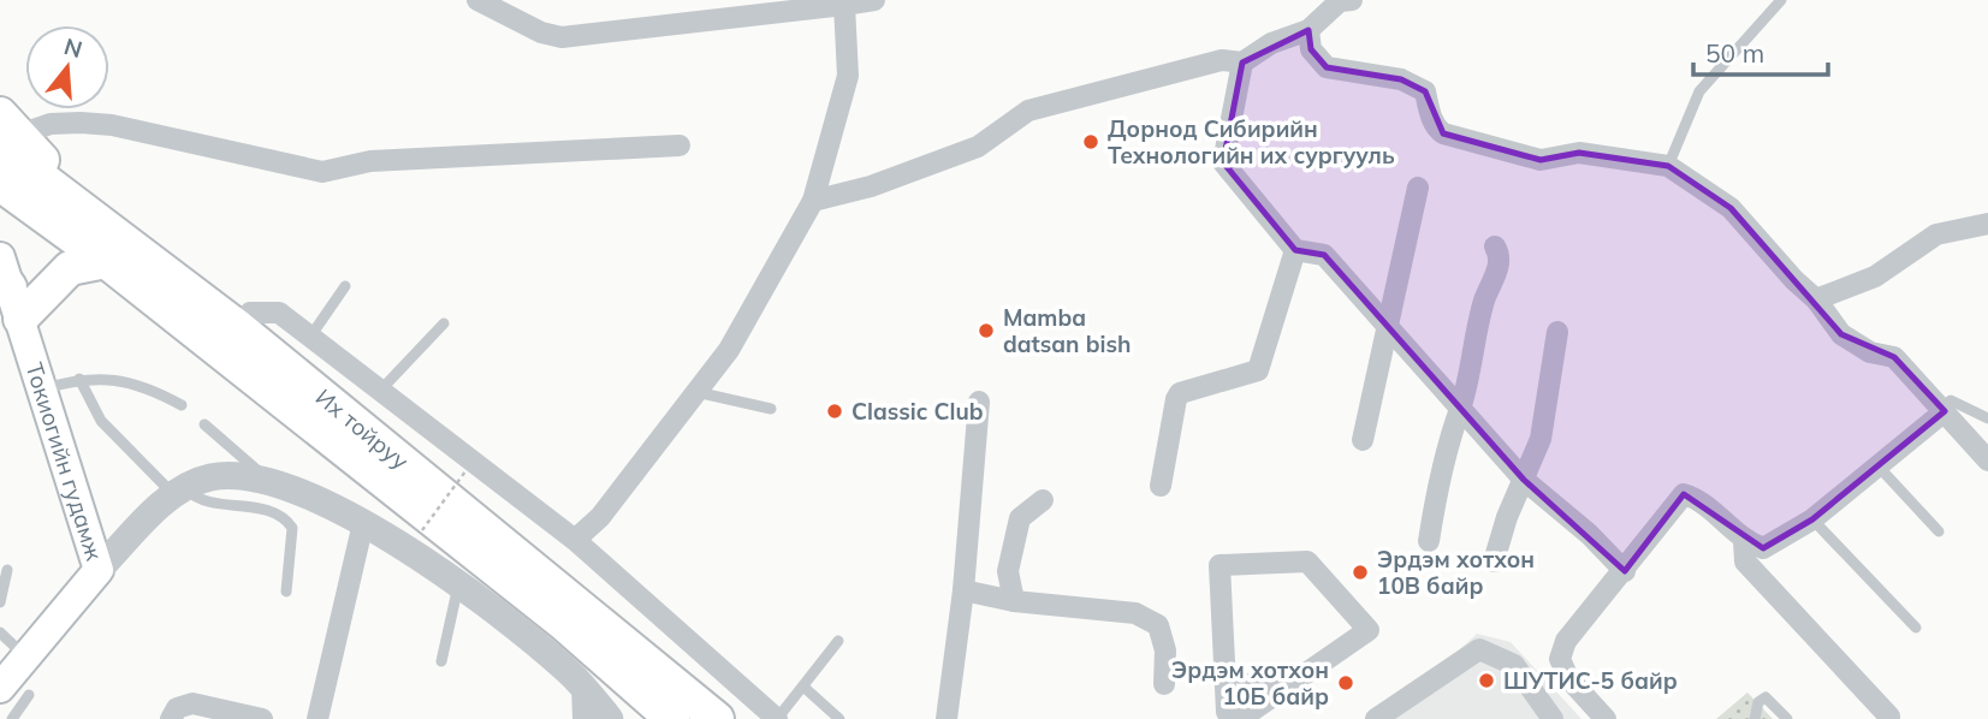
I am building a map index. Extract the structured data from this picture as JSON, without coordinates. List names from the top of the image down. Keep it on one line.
{"streets":{"main road":["Их тойруу","Токиогийн гудамж"]},"places":["Дорнод Сибирийн Технологийн их сургууль","Mamba datsan bish","Classic Club","Эрдэм хотхон 10В байр","ШУТИС-5 байр","Эрдэм хотхон 10Б байр"],"scale_bar":"50 m","north":"top"}
